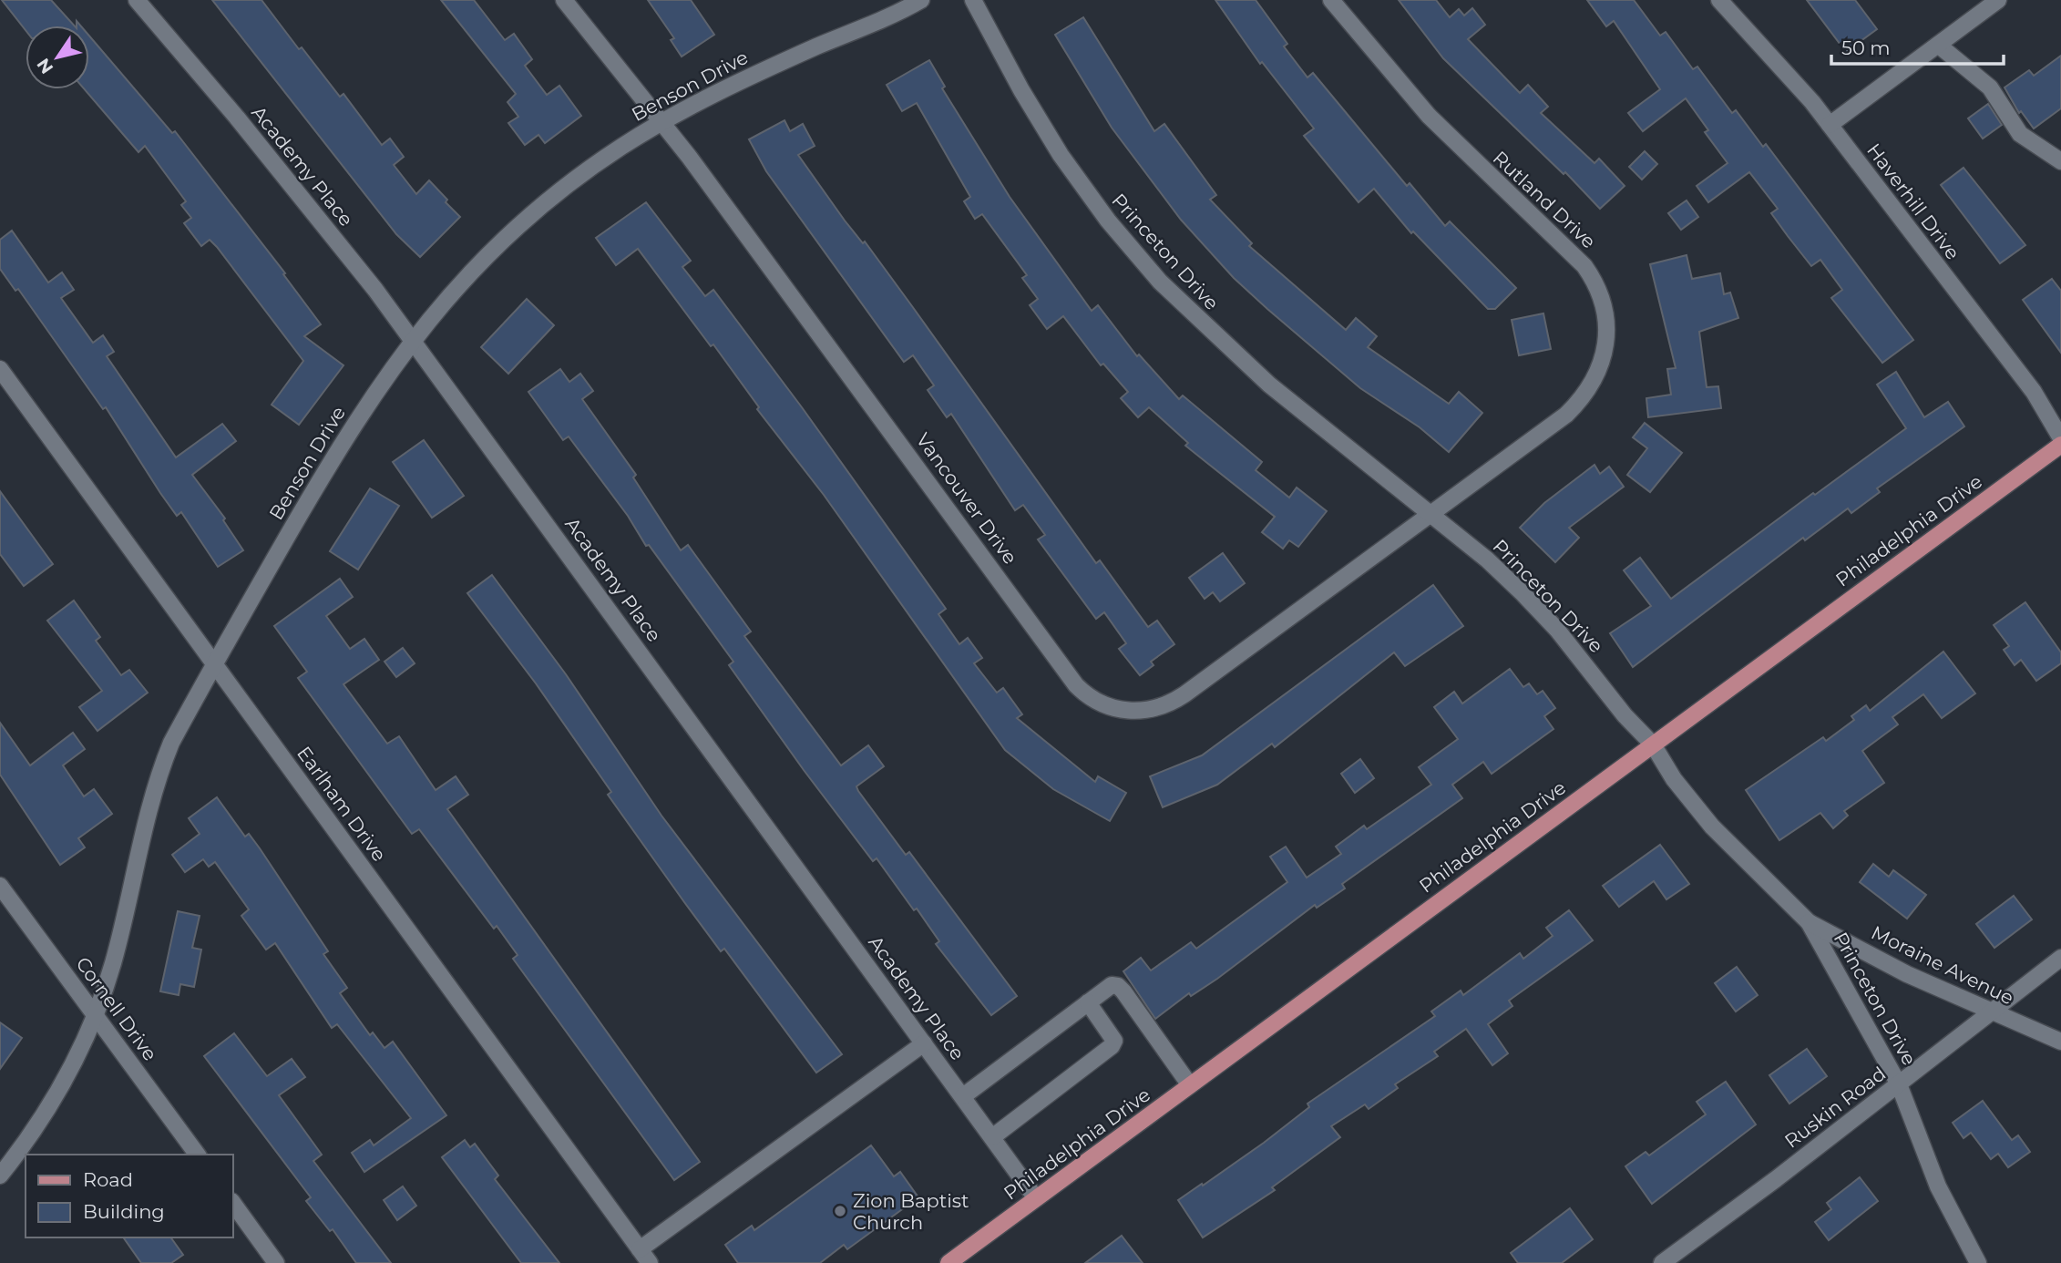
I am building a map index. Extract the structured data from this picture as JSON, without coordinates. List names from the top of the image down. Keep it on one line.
{"streets":{"main road":["Philadelphia Drive"],"street":["Benson Drive","Academy Place","Rutland Drive","Haverhill Drive","Princeton Drive","Vancouver Drive","Earlham Drive","Moraine Avenue","Cornell Drive","Ruskin Road"]},"crossings":[["Benson Drive","Academy Place"],["Benson Drive","Vancouver Drive"],["Benson Drive","Earlham Drive"],["Benson Drive","Cornell Drive"],["Academy Place","Philadelphia Drive"],["Rutland Drive","Princeton Drive"],["Rutland Drive","Vancouver Drive"],["Princeton Drive","Vancouver Drive"],["Princeton Drive","Philadelphia Drive"],["Princeton Drive","Moraine Avenue"],["Princeton Drive","Ruskin Road"],["Moraine Avenue","Ruskin Road"]],"places":["Zion Baptist Church"],"legend":["Road","Building"],"scale_bar":"50 m","north":"bottom left"}
